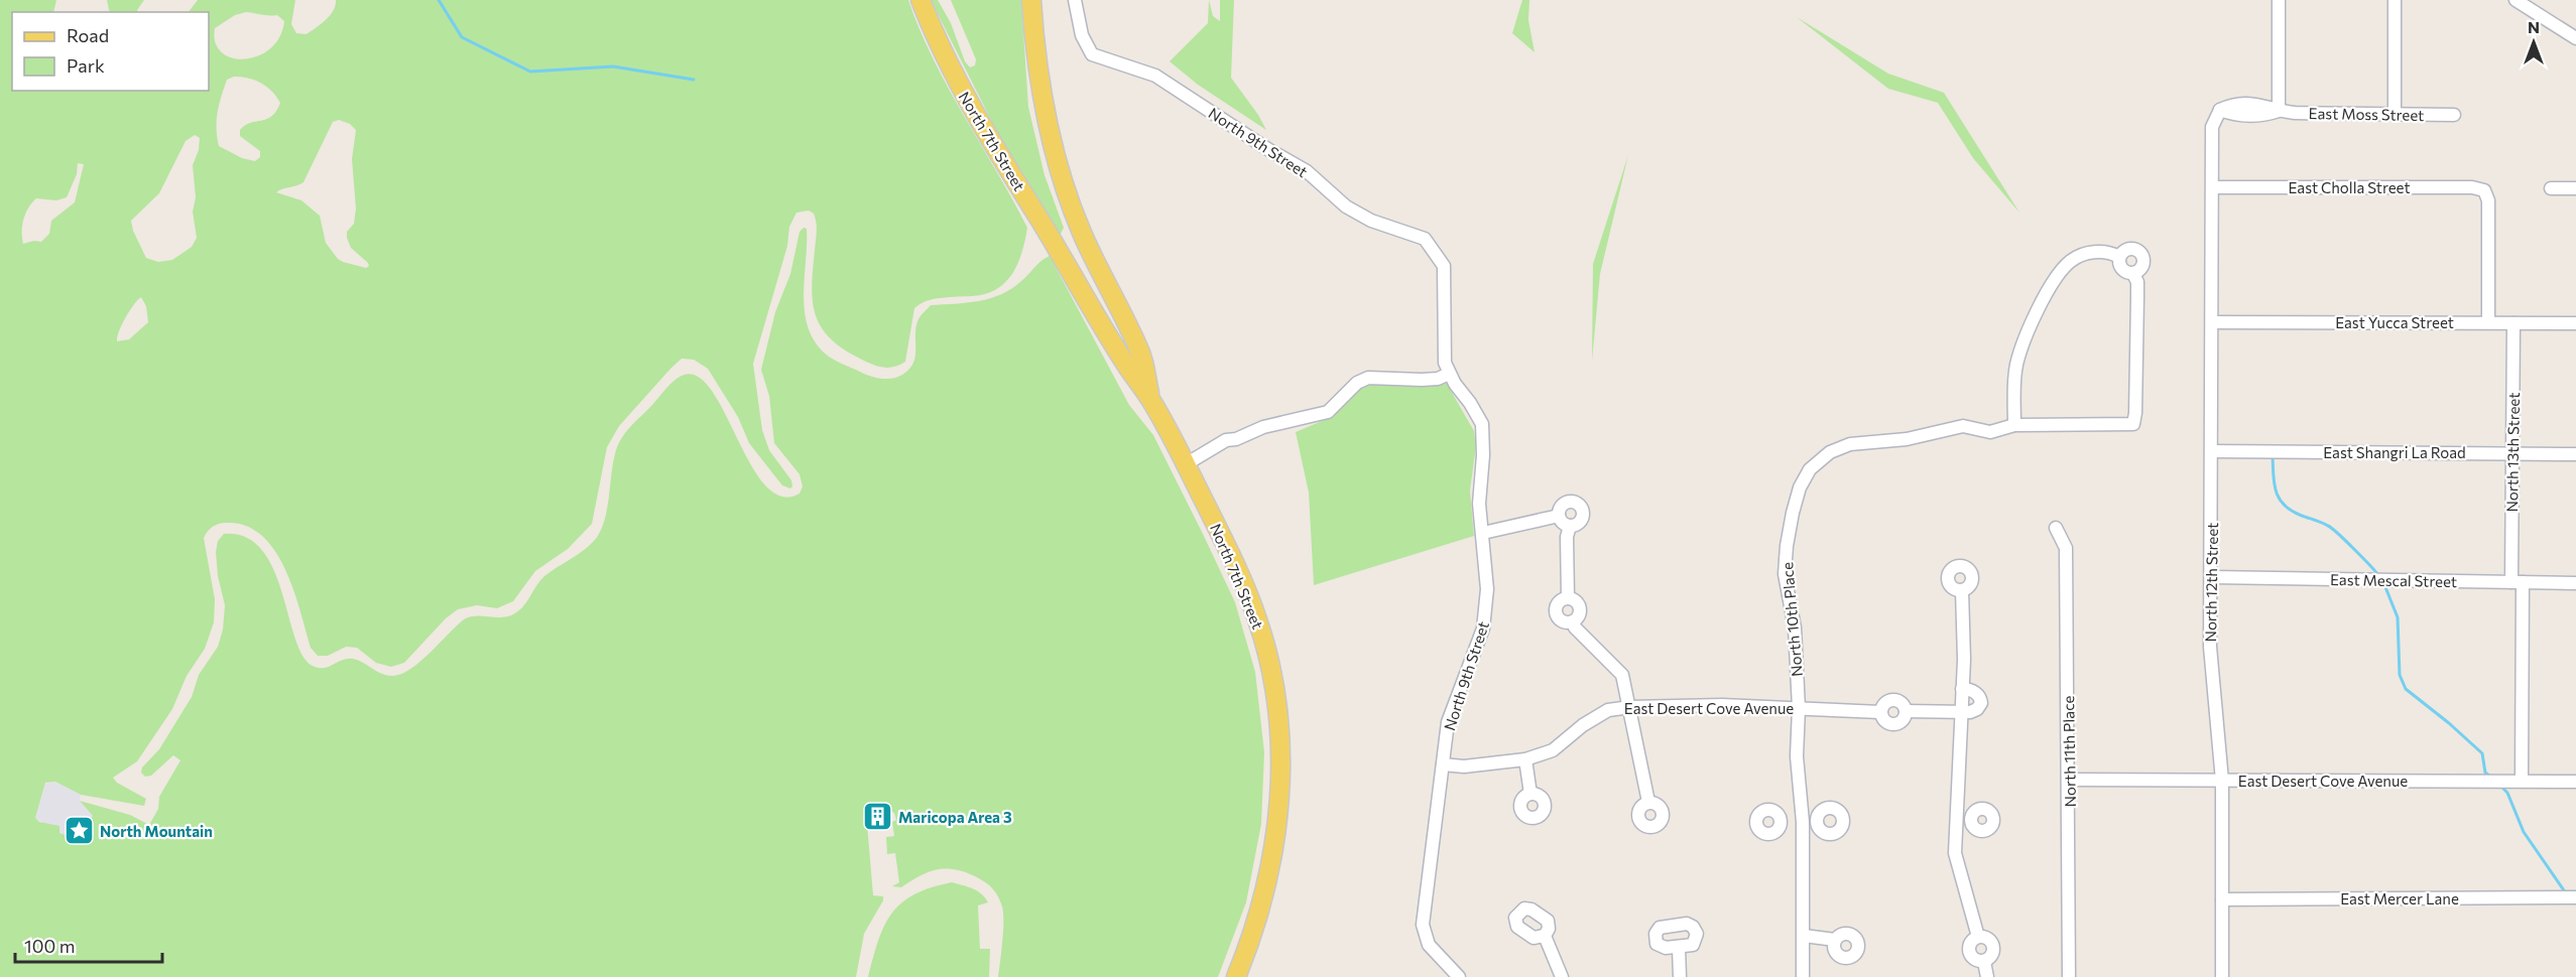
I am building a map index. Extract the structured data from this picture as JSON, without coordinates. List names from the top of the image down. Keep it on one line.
{"streets":{"main road":["North 7th Street"],"street":["East Moss Street","North 9th Street","East Cholla Street","East Yucca Street","East Shangri La Road","North 13th Street","East Mescal Street","North 12th Street","North 10th Place","East Desert Cove Avenue","North 11th Place","East Mercer Lane"]},"crossings":[["East Moss Street","North 12th Street"],["North 9th Street","East Desert Cove Avenue"],["East Cholla Street","East Yucca Street"],["East Cholla Street","North 12th Street"],["East Yucca Street","North 13th Street"],["East Yucca Street","North 12th Street"],["East Shangri La Road","North 13th Street"],["East Shangri La Road","North 12th Street"],["North 13th Street","East Mescal Street"],["North 13th Street","East Desert Cove Avenue"],["East Mescal Street","North 12th Street"],["North 12th Street","East Desert Cove Avenue"],["North 12th Street","East Mercer Lane"],["North 10th Place","East Desert Cove Avenue"],["East Desert Cove Avenue","North 11th Place"]],"places":{"building":["Maricopa Area 3"],"place":["North Mountain"]},"legend":["Road","Park"],"scale_bar":"100 m","north":"top"}
